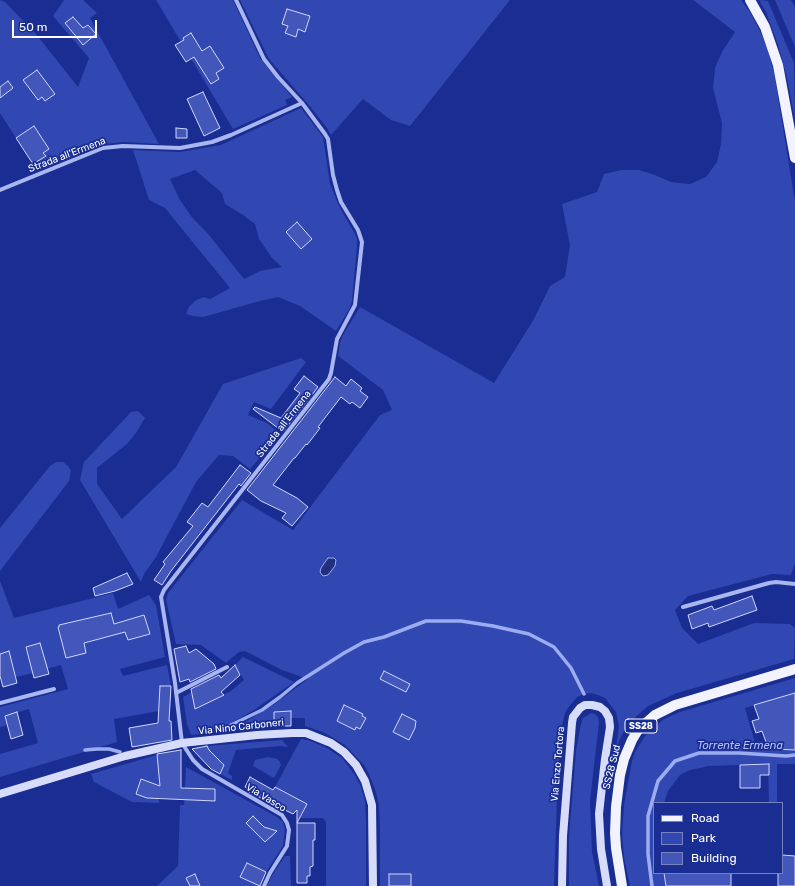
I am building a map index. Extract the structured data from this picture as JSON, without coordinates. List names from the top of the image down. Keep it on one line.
{"streets":{"main road":["SS28","Via Nino Carboneri","Via Enzo Tortora","SS28 Sud"],"street":["Strada all'Ermena","Via Vasco"]},"crossings":[["Strada all'Ermena","Via Nino Carboneri"],["Strada all'Ermena","Via Vasco"],["Via Nino Carboneri","Via Vasco"]],"water":["Torrente Ermena"],"legend":["Road","Park","Building"],"scale_bar":"50 m"}
